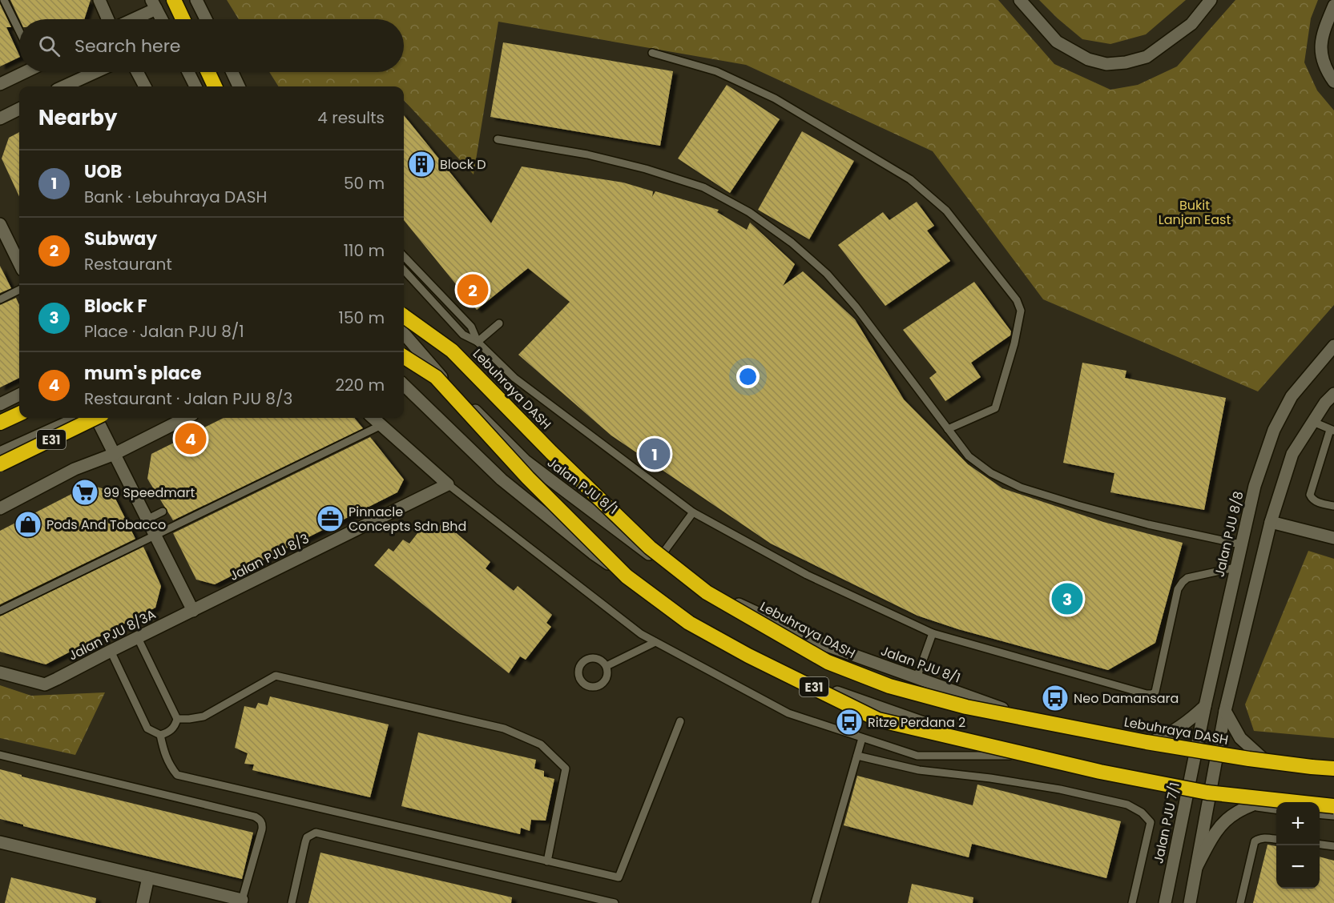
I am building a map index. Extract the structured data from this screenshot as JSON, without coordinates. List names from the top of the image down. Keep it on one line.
{"streets":{"highway":["Lebuhraya DASH","E31"],"street":["Jalan PJU 8/1","Jalan PJU 8/8","Jalan PJU 8/3","Jalan PJU 8/3A","Jalan PJU 7/1"]},"crossings":[["Jalan PJU 8/1","Jalan PJU 8/8"],["Jalan PJU 8/1","Jalan PJU 7/1"],["Jalan PJU 8/8","Jalan PJU 7/1"],["Jalan PJU 8/3","Jalan PJU 8/3A"]],"parks":["Bukit Lanjan East"],"places":{"building":["Block D"],"supermarket":["99 Speedmart"],"office":["Pinnacle Concepts Sdn Bhd"],"shop":["Pods And Tobacco"],"bus stop":["Neo Damansara","Ritze Perdana 2"]},"page":{"search":"Search here","heading":["Nearby","4 results"],"list":[{"mark":"1","name":"UOB","note":"Bank · Lebuhraya DASH","value":"50 m"},{"mark":"2","name":"Subway","note":"Restaurant","value":"110 m"},{"mark":"3","name":"Block F","note":"Place · Jalan PJU 8/1","value":"150 m"},{"mark":"4","name":"mum's place","note":"Restaurant · Jalan PJU 8/3","value":"220 m"}],"pins":["2","4","1","3"],"map_buttons":["+","−"]}}
